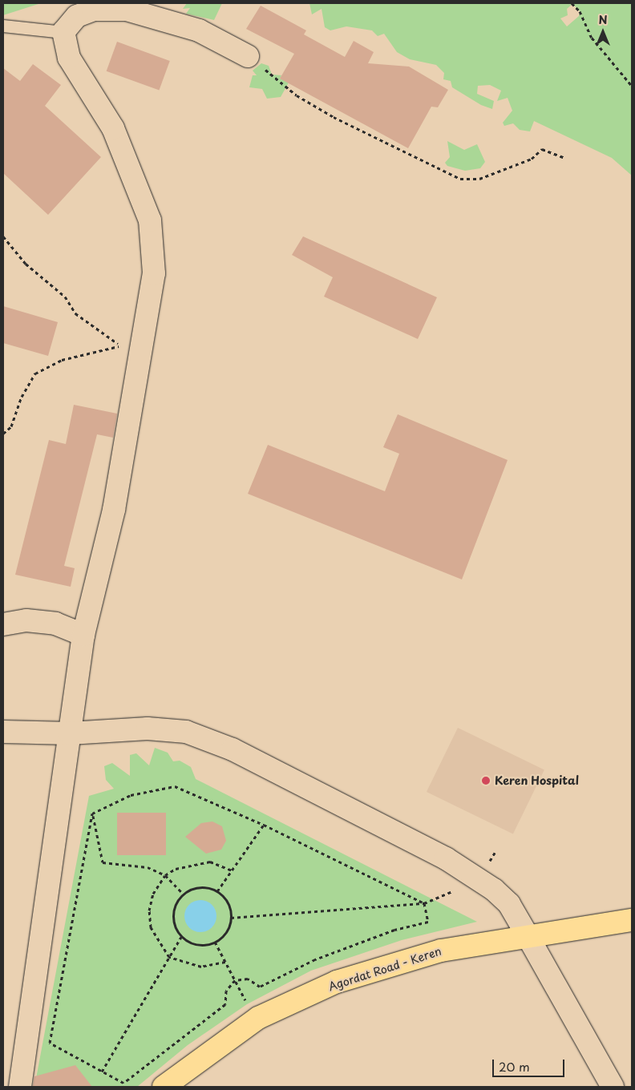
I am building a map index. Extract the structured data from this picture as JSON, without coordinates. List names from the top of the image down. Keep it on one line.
{"streets":{"highway":["Agordat Road - Keren"]},"places":["Keren Hospital"],"scale_bar":"20 m","north":"top"}
